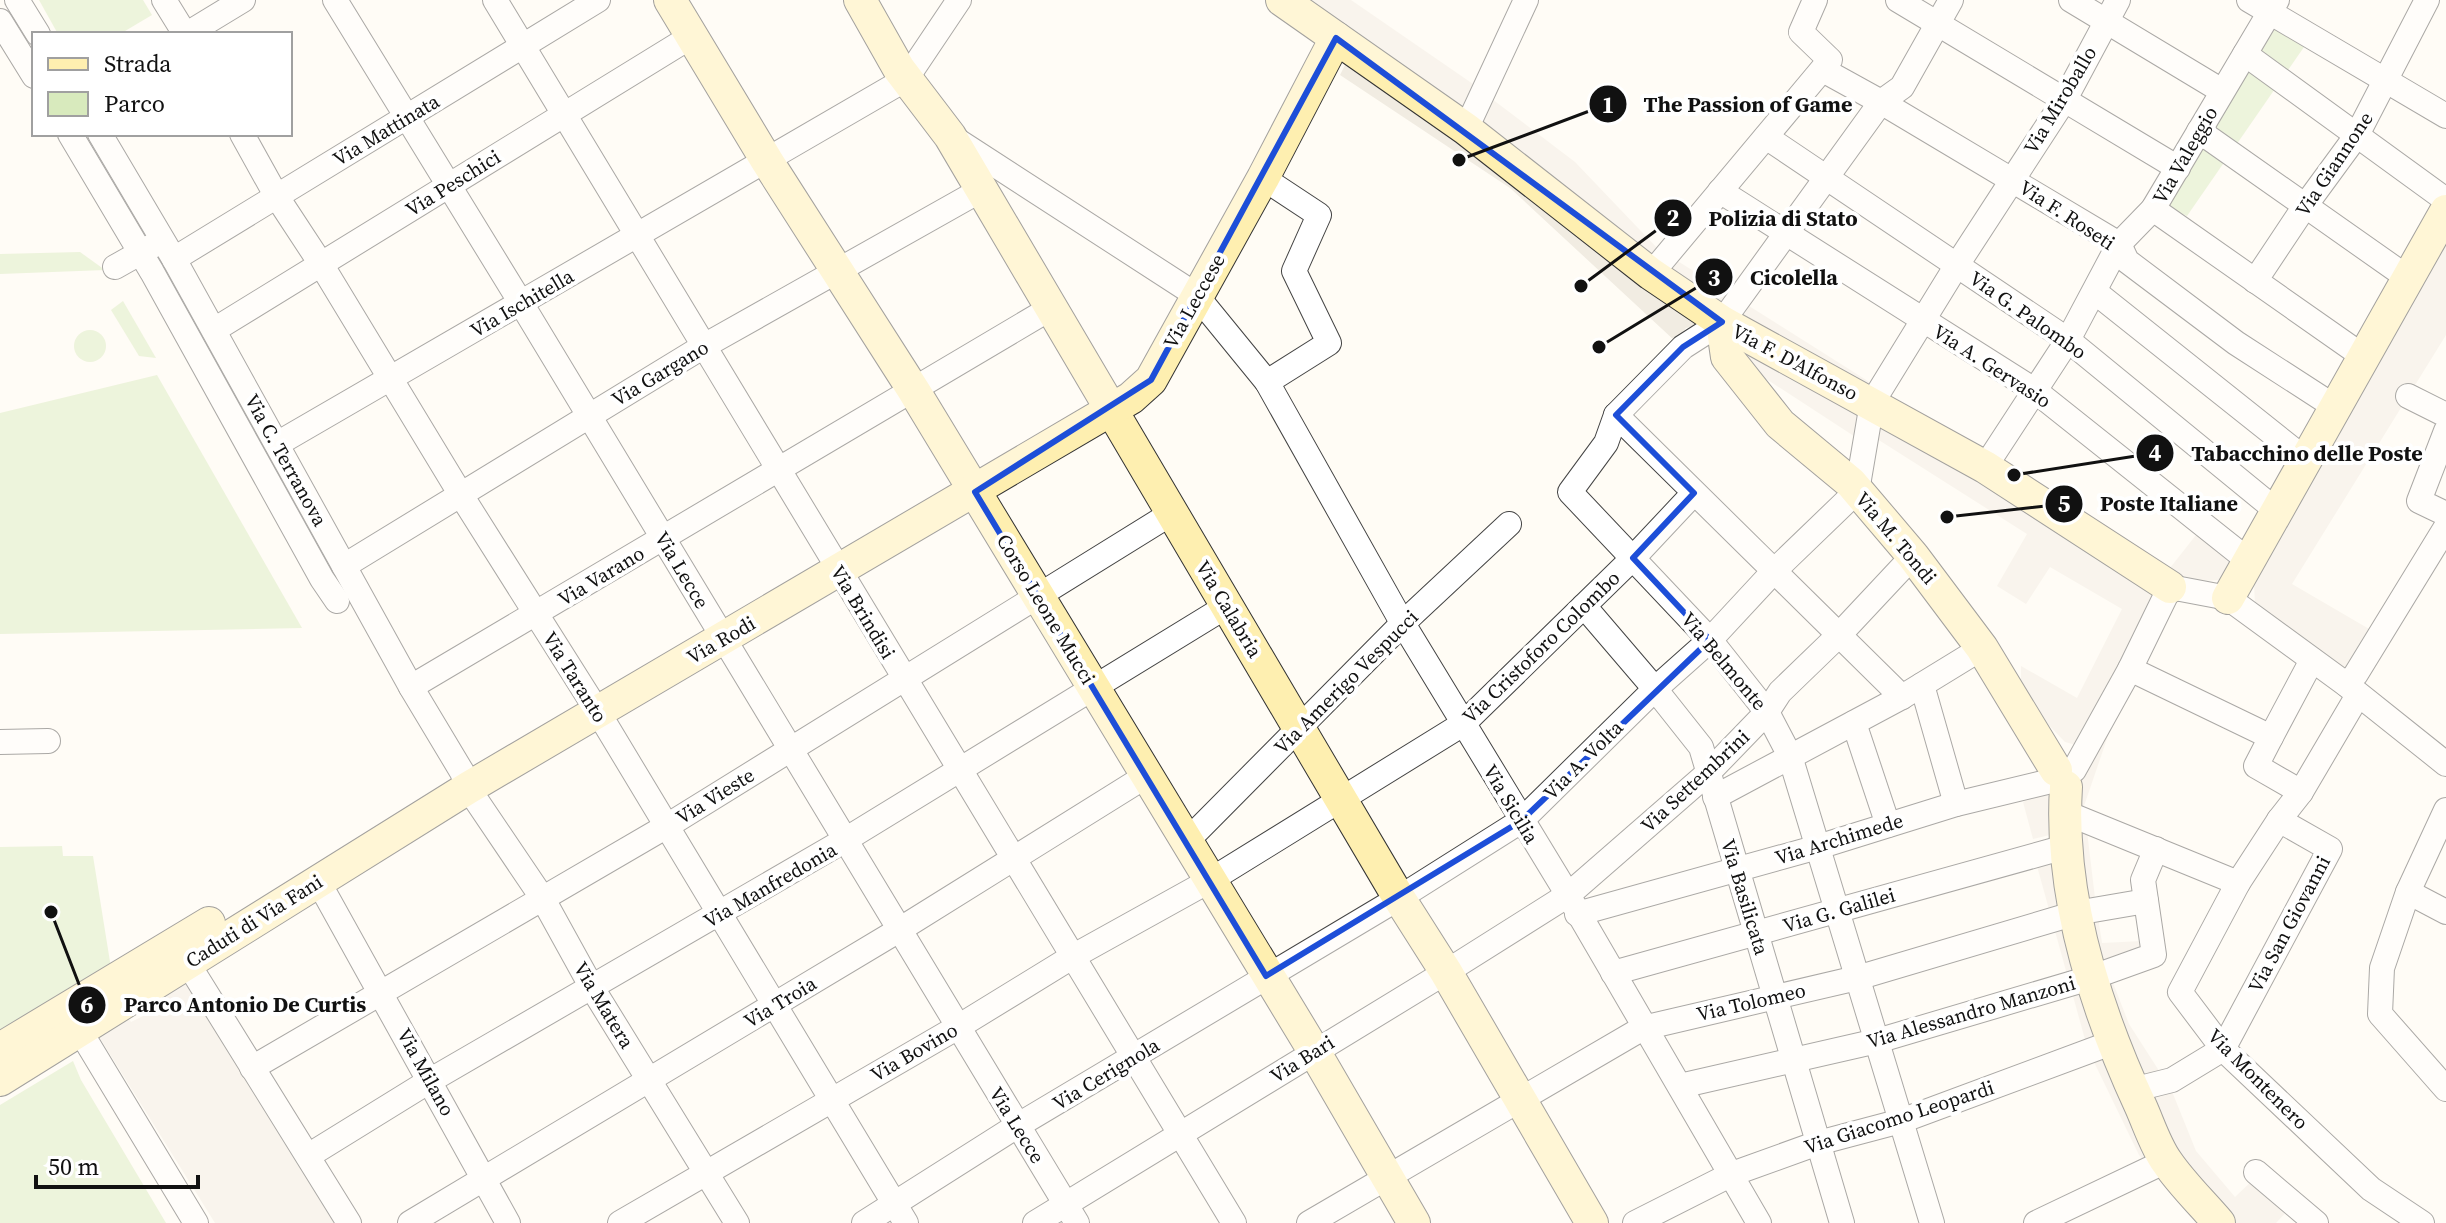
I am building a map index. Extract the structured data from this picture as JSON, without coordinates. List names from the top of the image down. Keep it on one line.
{"streets":{"street":["Via Miroballo","Via Mattinata","Via Valeggio","Via Giannone","Via Peschici","Via F. Roseti","Via Leccese","Via Ischitella","Via G. Palombo","Via F. D'Alfonso","Via A. Gervasio","Via Gargano","Via C. Terranova","Via M. Tondi","Via Lecce","Via Varano","Corso Leone Mucci","Via Calabria","Via Brindisi","Via Rodi","Via Cristoforo Colombo","Via Belmonte","Via Taranto","Via Amerigo Vespucci","Via A. Volta","Via Settembrini","Via Vieste","Via Sicilia","Via Archimede","Via Manfredonia","Via Basilicata","Via G. Galilei","Caduti di Via Fani","Via San Giovanni","Via Troia","Via Tolomeo","Via Matera","Via Alessandro Manzoni","Via Bovino","Via Bari","Via Milano","Via Cerignola","Via Montenero","Via Giacomo Leopardi"]},"crossings":[["Via Miroballo","Via F. Roseti"],["Via Miroballo","Via G. Palombo"],["Via Miroballo","Via F. D'Alfonso"],["Via Miroballo","Via A. Gervasio"],["Via Mattinata","Via C. Terranova"],["Via Mattinata","Via Lecce"],["Via Mattinata","Via Brindisi"],["Via Mattinata","Via Taranto"],["Via Valeggio","Via F. Roseti"],["Via Valeggio","Via G. Palombo"],["Via Valeggio","Via F. D'Alfonso"],["Via Valeggio","Via A. Gervasio"],["Via Peschici","Via C. Terranova"],["Via Peschici","Via Lecce"],["Via Peschici","Corso Leone Mucci"],["Via Peschici","Via Brindisi"],["Via Peschici","Via Taranto"],["Via Leccese","Via F. D'Alfonso"],["Via Leccese","Corso Leone Mucci"],["Via Leccese","Via Calabria"],["Via Leccese","Via Rodi"],["Via Leccese","Via Sicilia"],["Via Ischitella","Via C. Terranova"],["Via Ischitella","Via Lecce"],["Via Ischitella","Corso Leone Mucci"],["Via Ischitella","Via Calabria"],["Via Ischitella","Via Brindisi"],["Via Ischitella","Via Taranto"],["Via F. D'Alfonso","Via M. Tondi"],["Via F. D'Alfonso","Via Belmonte"],["Via Gargano","Via C. Terranova"],["Via Gargano","Via Lecce"],["Via Gargano","Corso Leone Mucci"],["Via Gargano","Via Calabria"],["Via Gargano","Via Brindisi"],["Via Gargano","Via Taranto"],["Via C. Terranova","Via Varano"],["Via C. Terranova","Via Rodi"],["Via C. Terranova","Caduti di Via Fani"],["Via C. Terranova","Via Matera"],["Via M. Tondi","Via Belmonte"],["Via M. Tondi","Via A. Volta"],["Via M. Tondi","Via Settembrini"],["Via M. Tondi","Via Archimede"],["Via M. Tondi","Via G. Galilei"],["Via M. Tondi","Via Tolomeo"],["Via M. Tondi","Via Alessandro Manzoni"],["Via M. Tondi","Via Giacomo Leopardi"],["Via Lecce","Via Varano"],["Via Lecce","Via Rodi"],["Via Lecce","Via Vieste"],["Via Lecce","Via Manfredonia"],["Via Lecce","Via Troia"],["Via Lecce","Via Bovino"],["Via Lecce","Via Bari"],["Via Lecce","Via Cerignola"],["Via Varano","Corso Leone Mucci"],["Via Varano","Via Calabria"],["Via Varano","Via Brindisi"],["Via Varano","Via Taranto"],["Corso Leone Mucci","Via Rodi"],["Corso Leone Mucci","Via Cristoforo Colombo"],["Corso Leone Mucci","Via Amerigo Vespucci"],["Corso Leone Mucci","Via A. Volta"],["Corso Leone Mucci","Via Vieste"],["Corso Leone Mucci","Via Manfredonia"],["Corso Leone Mucci","Via Troia"],["Corso Leone Mucci","Via Tolomeo"],["Corso Leone Mucci","Via Bovino"],["Corso Leone Mucci","Via Bari"],["Corso Leone Mucci","Via Cerignola"],["Via Calabria","Via Cristoforo Colombo"],["Via Calabria","Via Amerigo Vespucci"],["Via Calabria","Via A. Volta"],["Via Calabria","Via Vieste"],["Via Calabria","Via Sicilia"],["Via Calabria","Via Manfredonia"],["Via Calabria","Via Tolomeo"],["Via Calabria","Via Bari"],["Via Brindisi","Via Rodi"],["Via Brindisi","Via Vieste"],["Via Brindisi","Via Manfredonia"],["Via Brindisi","Via Troia"],["Via Brindisi","Via Bovino"],["Via Brindisi","Via Bari"],["Via Brindisi","Via Cerignola"],["Via Rodi","Via Taranto"],["Via Rodi","Caduti di Via Fani"],["Via Rodi","Via Matera"],["Via Cristoforo Colombo","Via Belmonte"],["Via Cristoforo Colombo","Via Sicilia"],["Via Cristoforo Colombo","Via Basilicata"],["Via Cristoforo Colombo","Via Bovino"],["Via Belmonte","Via A. Volta"],["Via Belmonte","Via Settembrini"],["Via Belmonte","Via Archimede"],["Via Belmonte","Via G. Galilei"],["Via Belmonte","Via Tolomeo"],["Via Belmonte","Via Alessandro Manzoni"],["Via Belmonte","Via Giacomo Leopardi"],["Via Taranto","Via Vieste"],["Via Taranto","Via Manfredonia"],["Via Taranto","Via Troia"],["Via Taranto","Via Bovino"],["Via Taranto","Via Cerignola"],["Via Amerigo Vespucci","Via Sicilia"],["Via A. Volta","Via Sicilia"],["Via A. Volta","Via Basilicata"],["Via A. Volta","Via Cerignola"],["Via Settembrini","Via Sicilia"],["Via Settembrini","Via Archimede"],["Via Settembrini","Via Basilicata"],["Via Settembrini","Via Bari"],["Via Vieste","Via Matera"],["Via Vieste","Via Milano"],["Via Sicilia","Via Archimede"],["Via Sicilia","Via G. Galilei"],["Via Sicilia","Via Tolomeo"],["Via Sicilia","Via Alessandro Manzoni"],["Via Sicilia","Via Bari"],["Via Sicilia","Via Giacomo Leopardi"],["Via Archimede","Via Basilicata"],["Via Archimede","Via Bari"],["Via Manfredonia","Via Matera"],["Via Manfredonia","Via Milano"],["Via Basilicata","Via G. Galilei"],["Via Basilicata","Via Tolomeo"],["Via Basilicata","Via Alessandro Manzoni"],["Via Basilicata","Via Giacomo Leopardi"],["Caduti di Via Fani","Via Matera"],["Caduti di Via Fani","Via Milano"],["Via San Giovanni","Via Montenero"],["Via Troia","Via Matera"],["Via Troia","Via Milano"],["Via Tolomeo","Via Alessandro Manzoni"],["Via Matera","Via Bovino"]],"places":["The Passion of Game","Polizia di Stato","Cicolella","Tabacchino delle Poste","Poste Italiane","Parco Antonio De Curtis"],"legend":["Strada","Parco"],"scale_bar":"50 m"}
